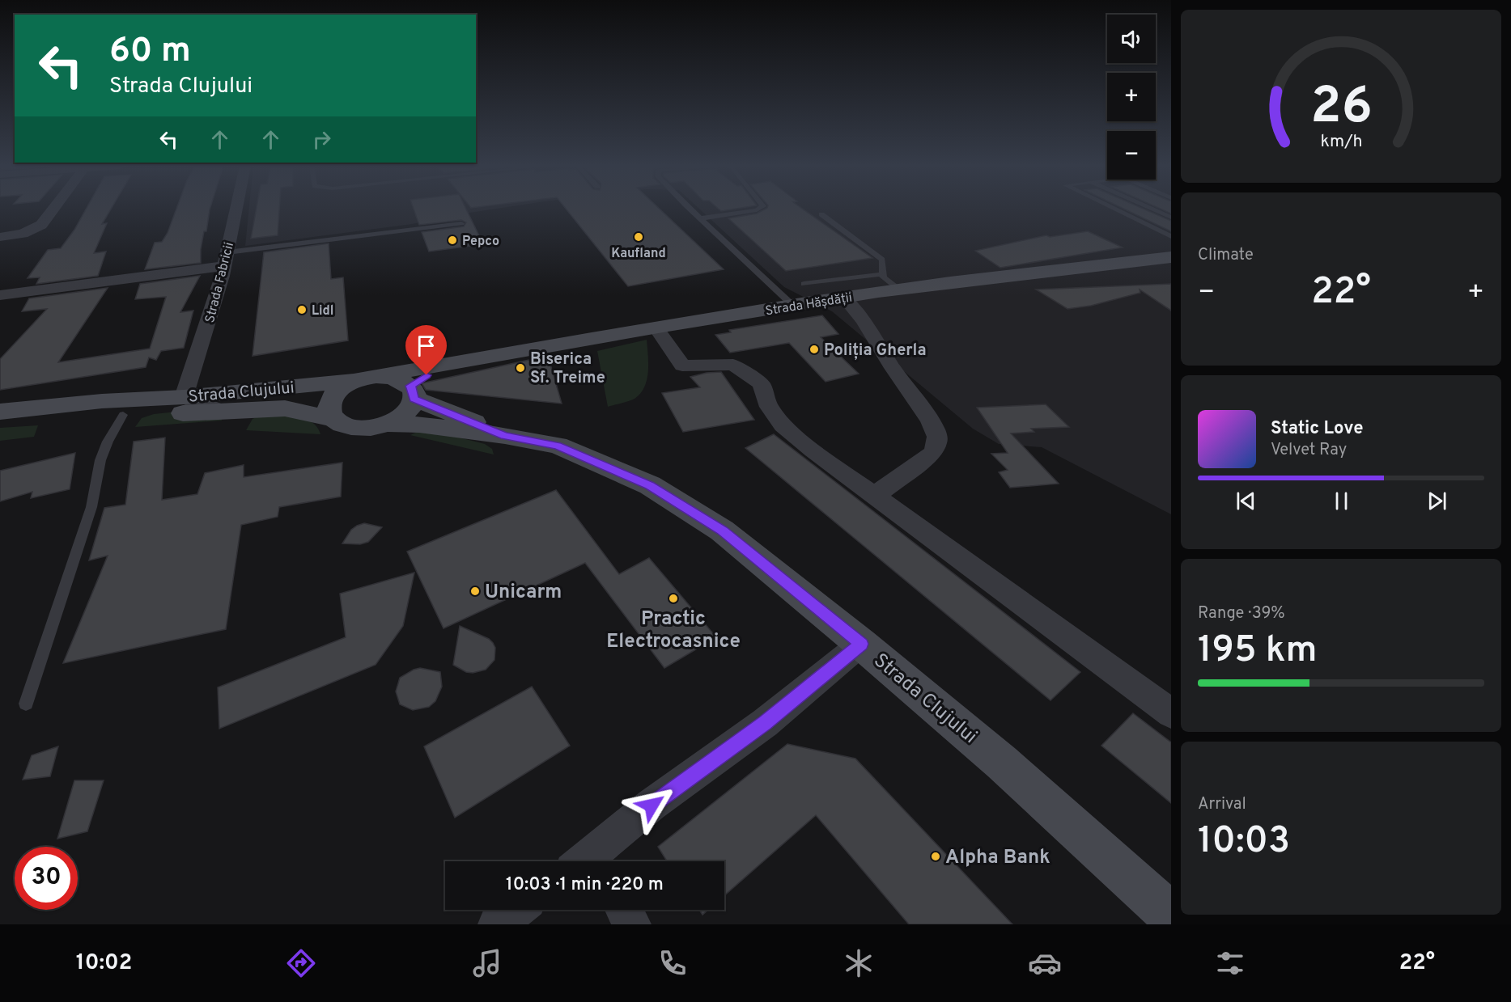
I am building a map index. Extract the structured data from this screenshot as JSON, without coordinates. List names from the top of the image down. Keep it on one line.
{"streets":{"main road":["Strada Hășdății","Strada Clujului"],"street":["Strada Fabricii"]},"crossings":[["Strada Fabricii","Strada Clujului"],["Strada Hășdății","Strada Clujului"]],"places":["Kaufland","Pepco","Lidl","Poliția Gherla","Biserica Sf. Treime","Unicarm","Practic Electrocasnice","Alpha Bank"],"page":{"map_buttons":["+","−"],"turn":["60 m","Strada Clujului"],"tile":["Climate",["Range · 39%","195 km"],["Arrival","10:03"]],"heat":["−","22°","+"],"song":["Static Love","Velvet Ray"],"limit":"30","trip":"10:03 · 1 min · 220 m","tabs":["10:02","22°"],"gauge":["26","km/h"]}}
